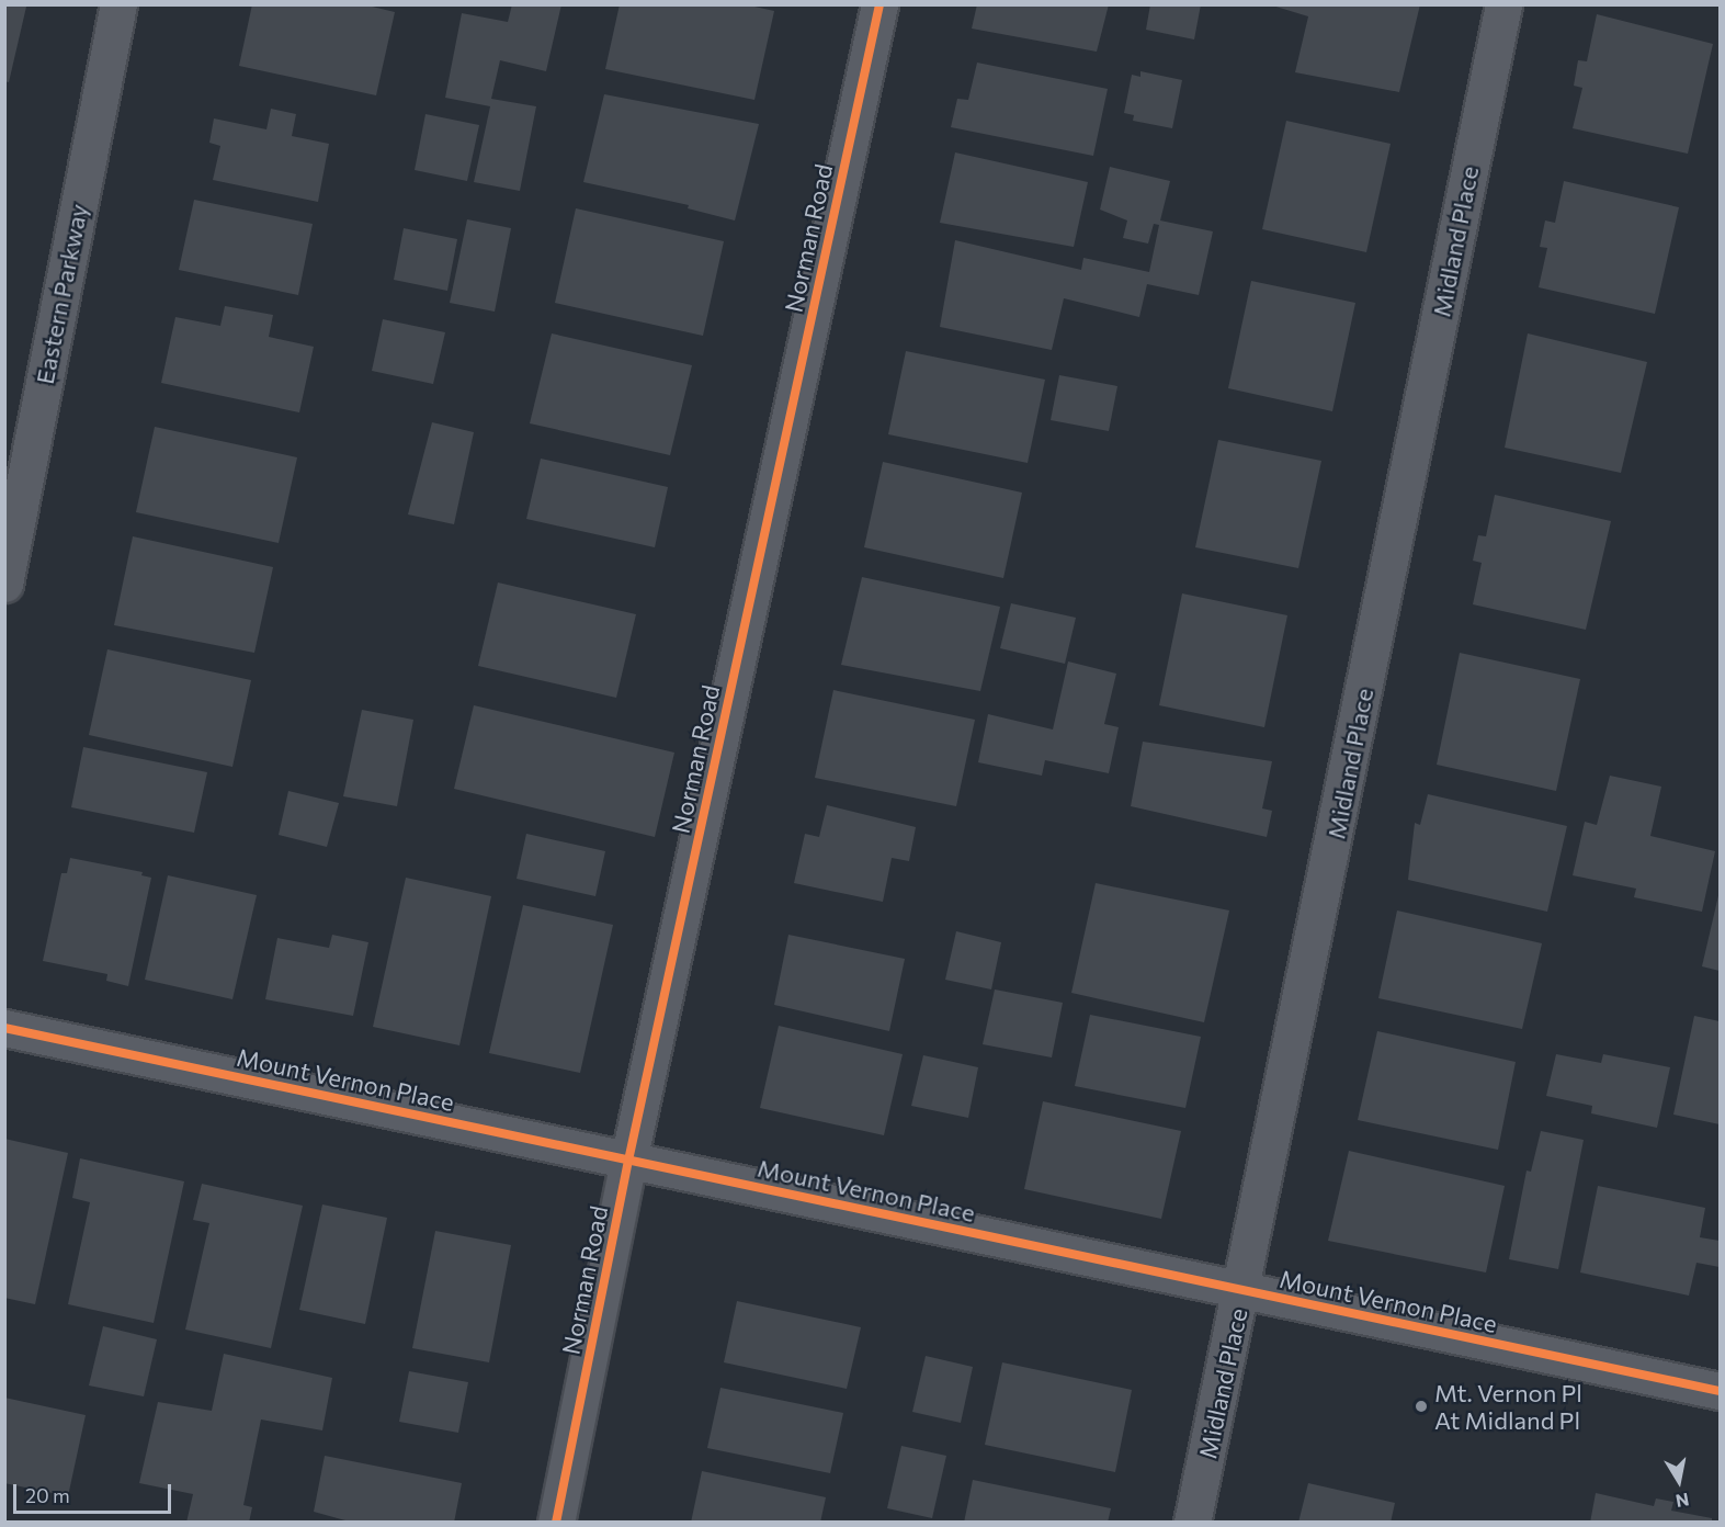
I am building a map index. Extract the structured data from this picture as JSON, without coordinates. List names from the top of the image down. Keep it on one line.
{"streets":{"street":["Norman Road","Midland Place","Eastern Parkway","Mount Vernon Place"]},"crossings":[["Norman Road","Mount Vernon Place"],["Midland Place","Mount Vernon Place"]],"places":["Mt. Vernon Pl At Midland Pl"],"scale_bar":"20 m","north":"bottom"}
